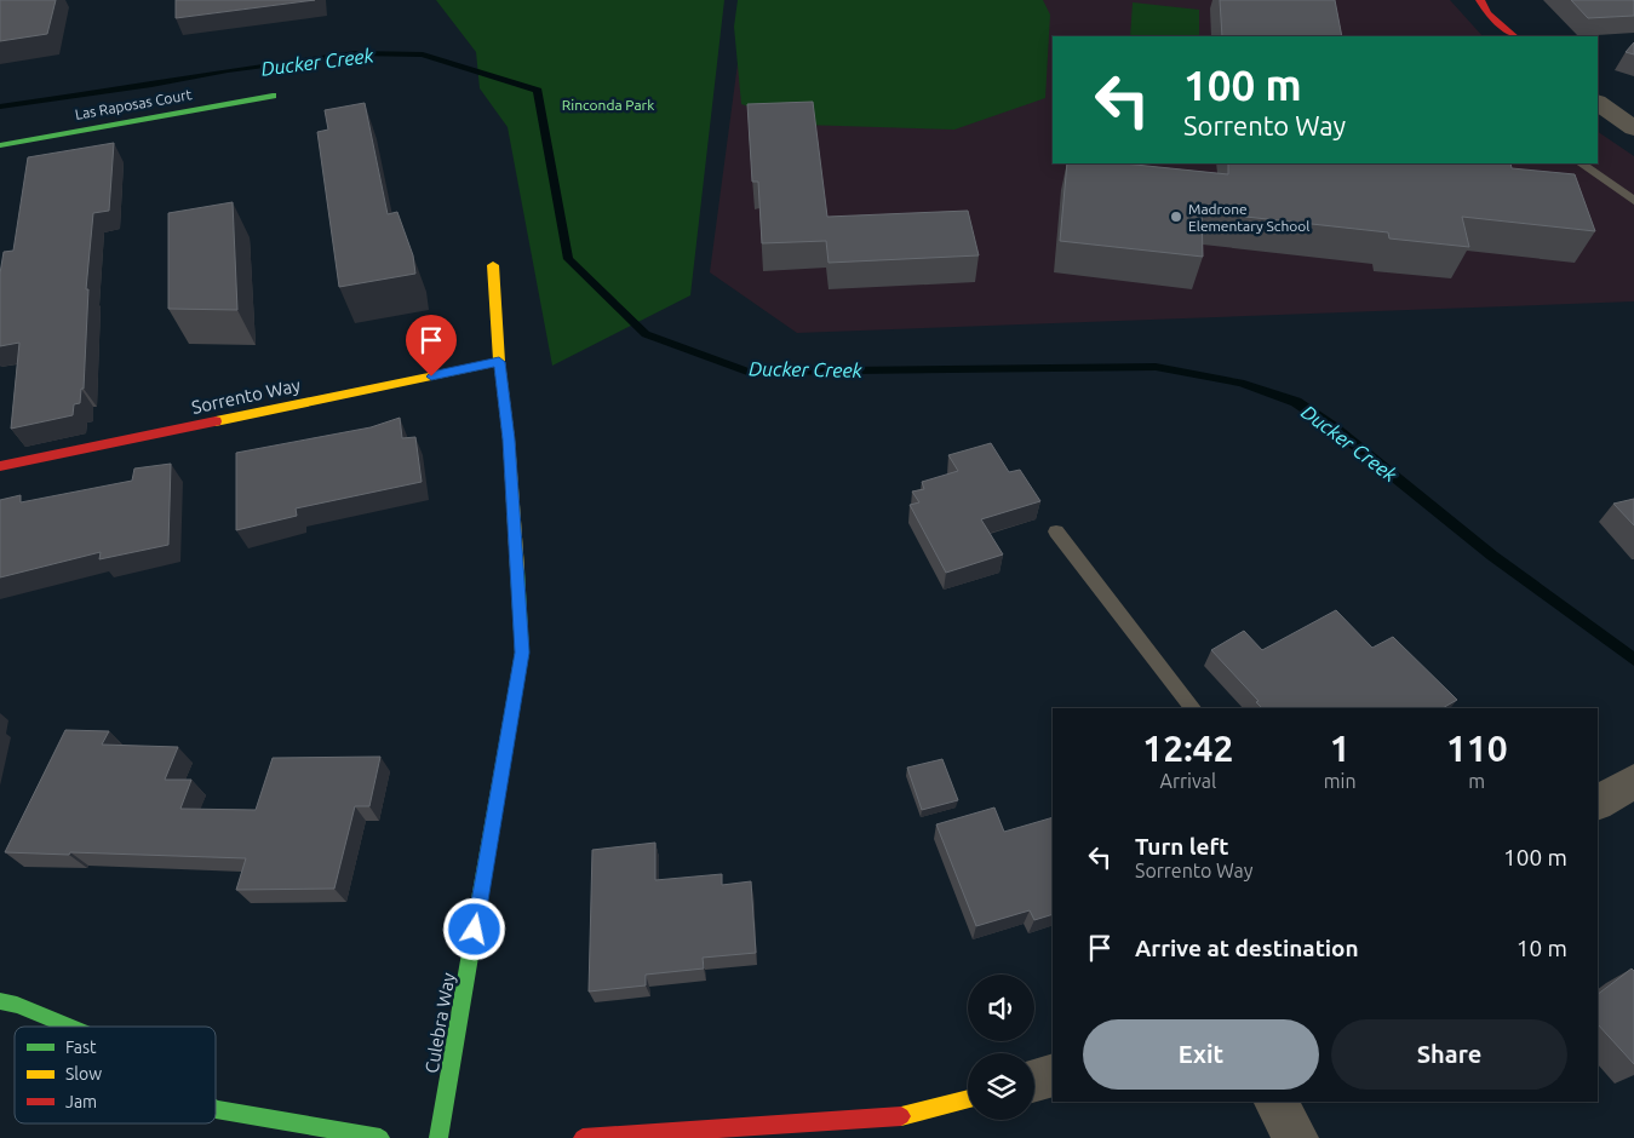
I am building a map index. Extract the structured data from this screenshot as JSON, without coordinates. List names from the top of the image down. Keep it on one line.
{"streets":{"street":["Las Raposas Court","Sorrento Way","Culebra Way"]},"crossings":[["Sorrento Way","Culebra Way"]],"water":["Ducker Creek"],"parks":["Rinconda Park"],"places":["Madrone Elementary School"],"legend":["Fast","Slow","Jam"],"page":{"turn":["100 m","Sorrento Way"],"eta":["12:42","Arrival","1","min","110","m"],"list":[{"name":"Turn left","note":"Sorrento Way","value":"100 m"},{"name":"Arrive at destination","value":"10 m"}],"buttons":["Exit","Share"]}}
